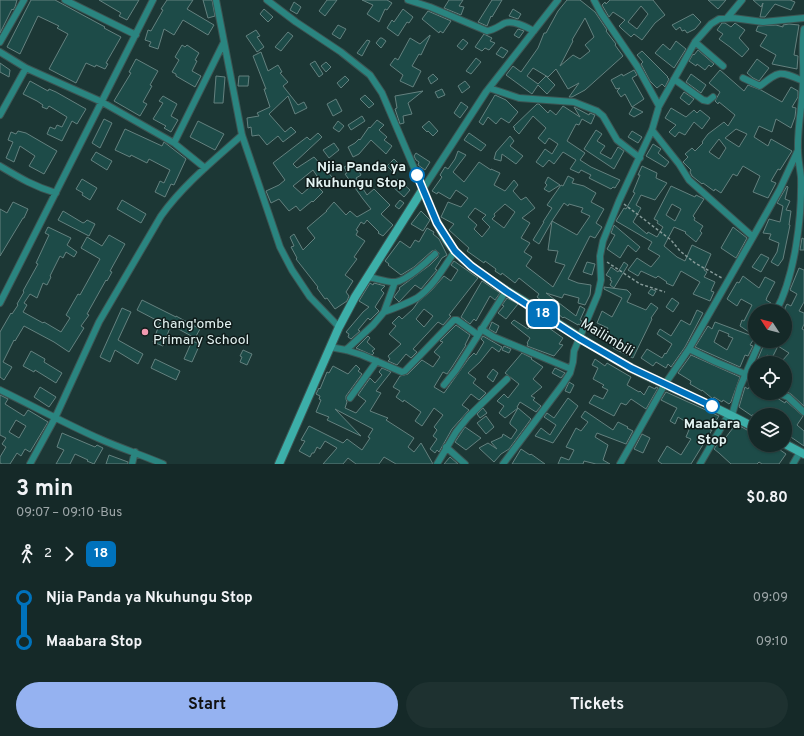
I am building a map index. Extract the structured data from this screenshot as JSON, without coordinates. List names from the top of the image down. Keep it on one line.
{"streets":{"street":["Mailimbili"]},"places":["Njia Panda ya Nkuhungu Stop","Chang'ombe Primary School","Maabara Stop"],"lines":["bus line 18"],"north":"top left","page":{"on_map":"18","heading":["3 min","09:07 – 09:10 · Bus","$0.80"],"legs":["2","18"],"list":[{"name":"Njia Panda ya Nkuhungu Stop","value":"09:09"},{"name":"Maabara Stop","value":"09:10"}],"buttons":["Start","Tickets"]}}
